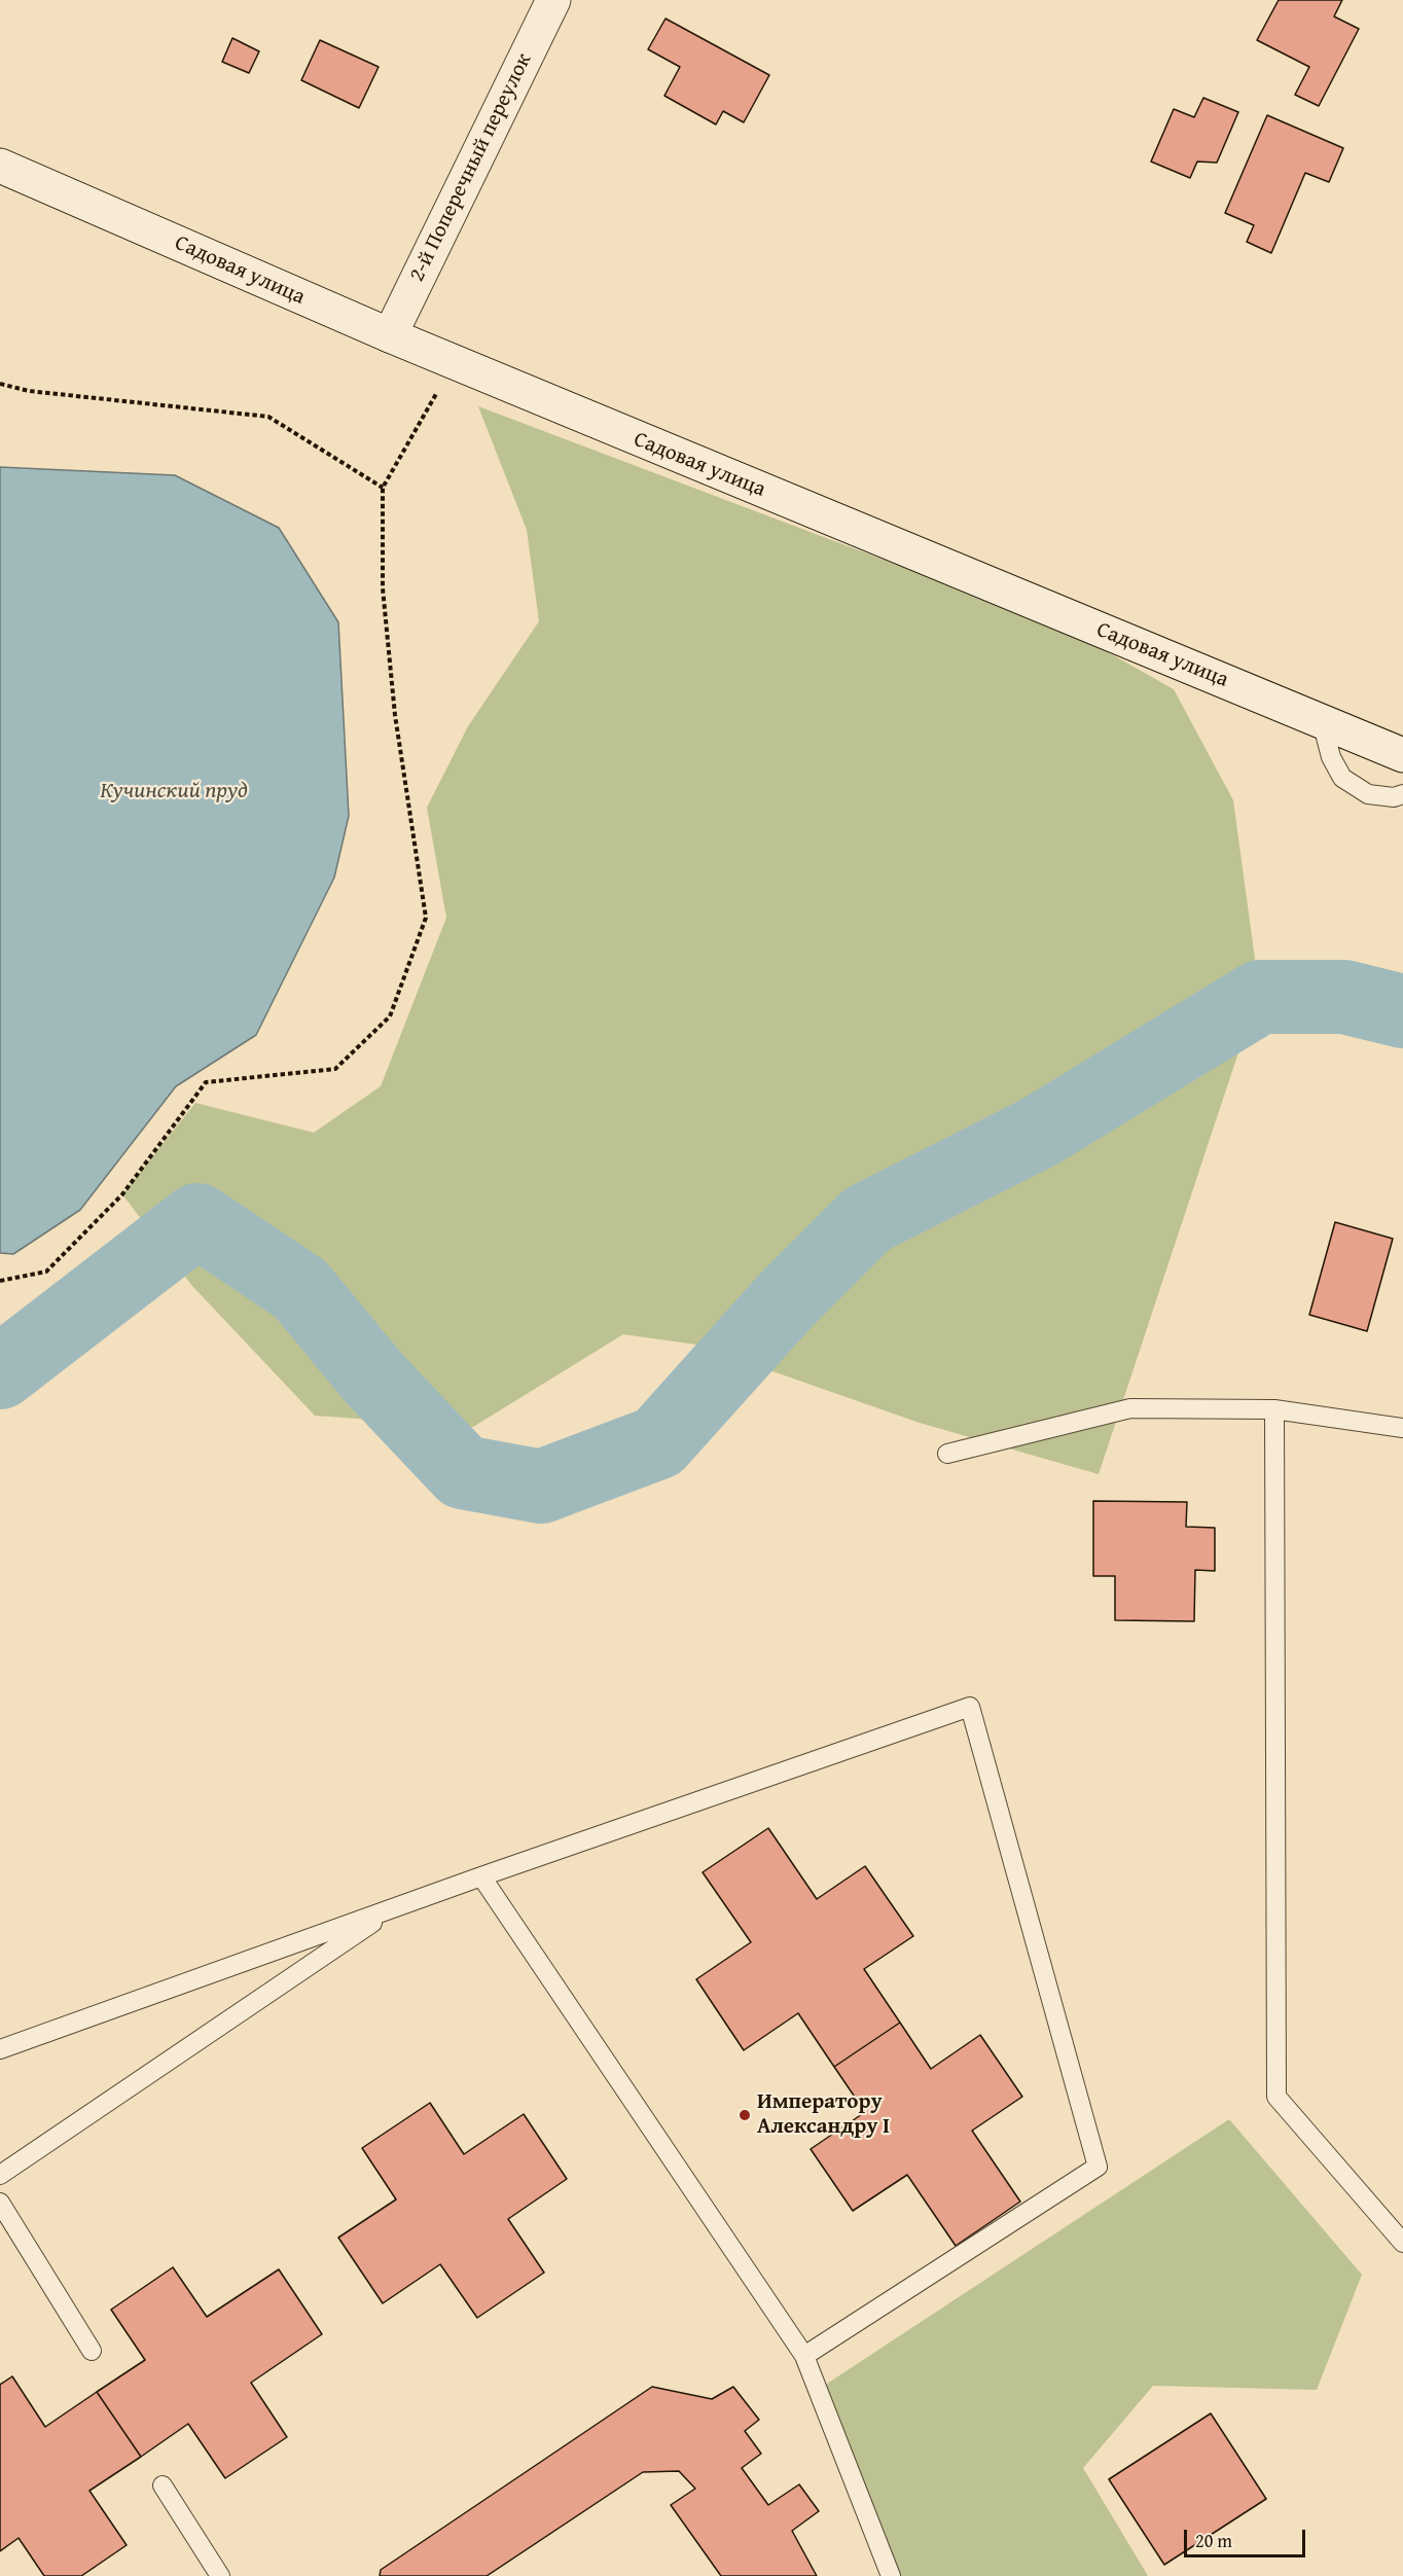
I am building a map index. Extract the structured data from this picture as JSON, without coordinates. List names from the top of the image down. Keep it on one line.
{"streets":{"street":["2-й Поперечный переулок","Садовая улица"]},"crossings":[["2-й Поперечный переулок","Садовая улица"]],"water":["Кучинский пруд"],"places":["Императору Александру I"],"scale_bar":"20 m"}
